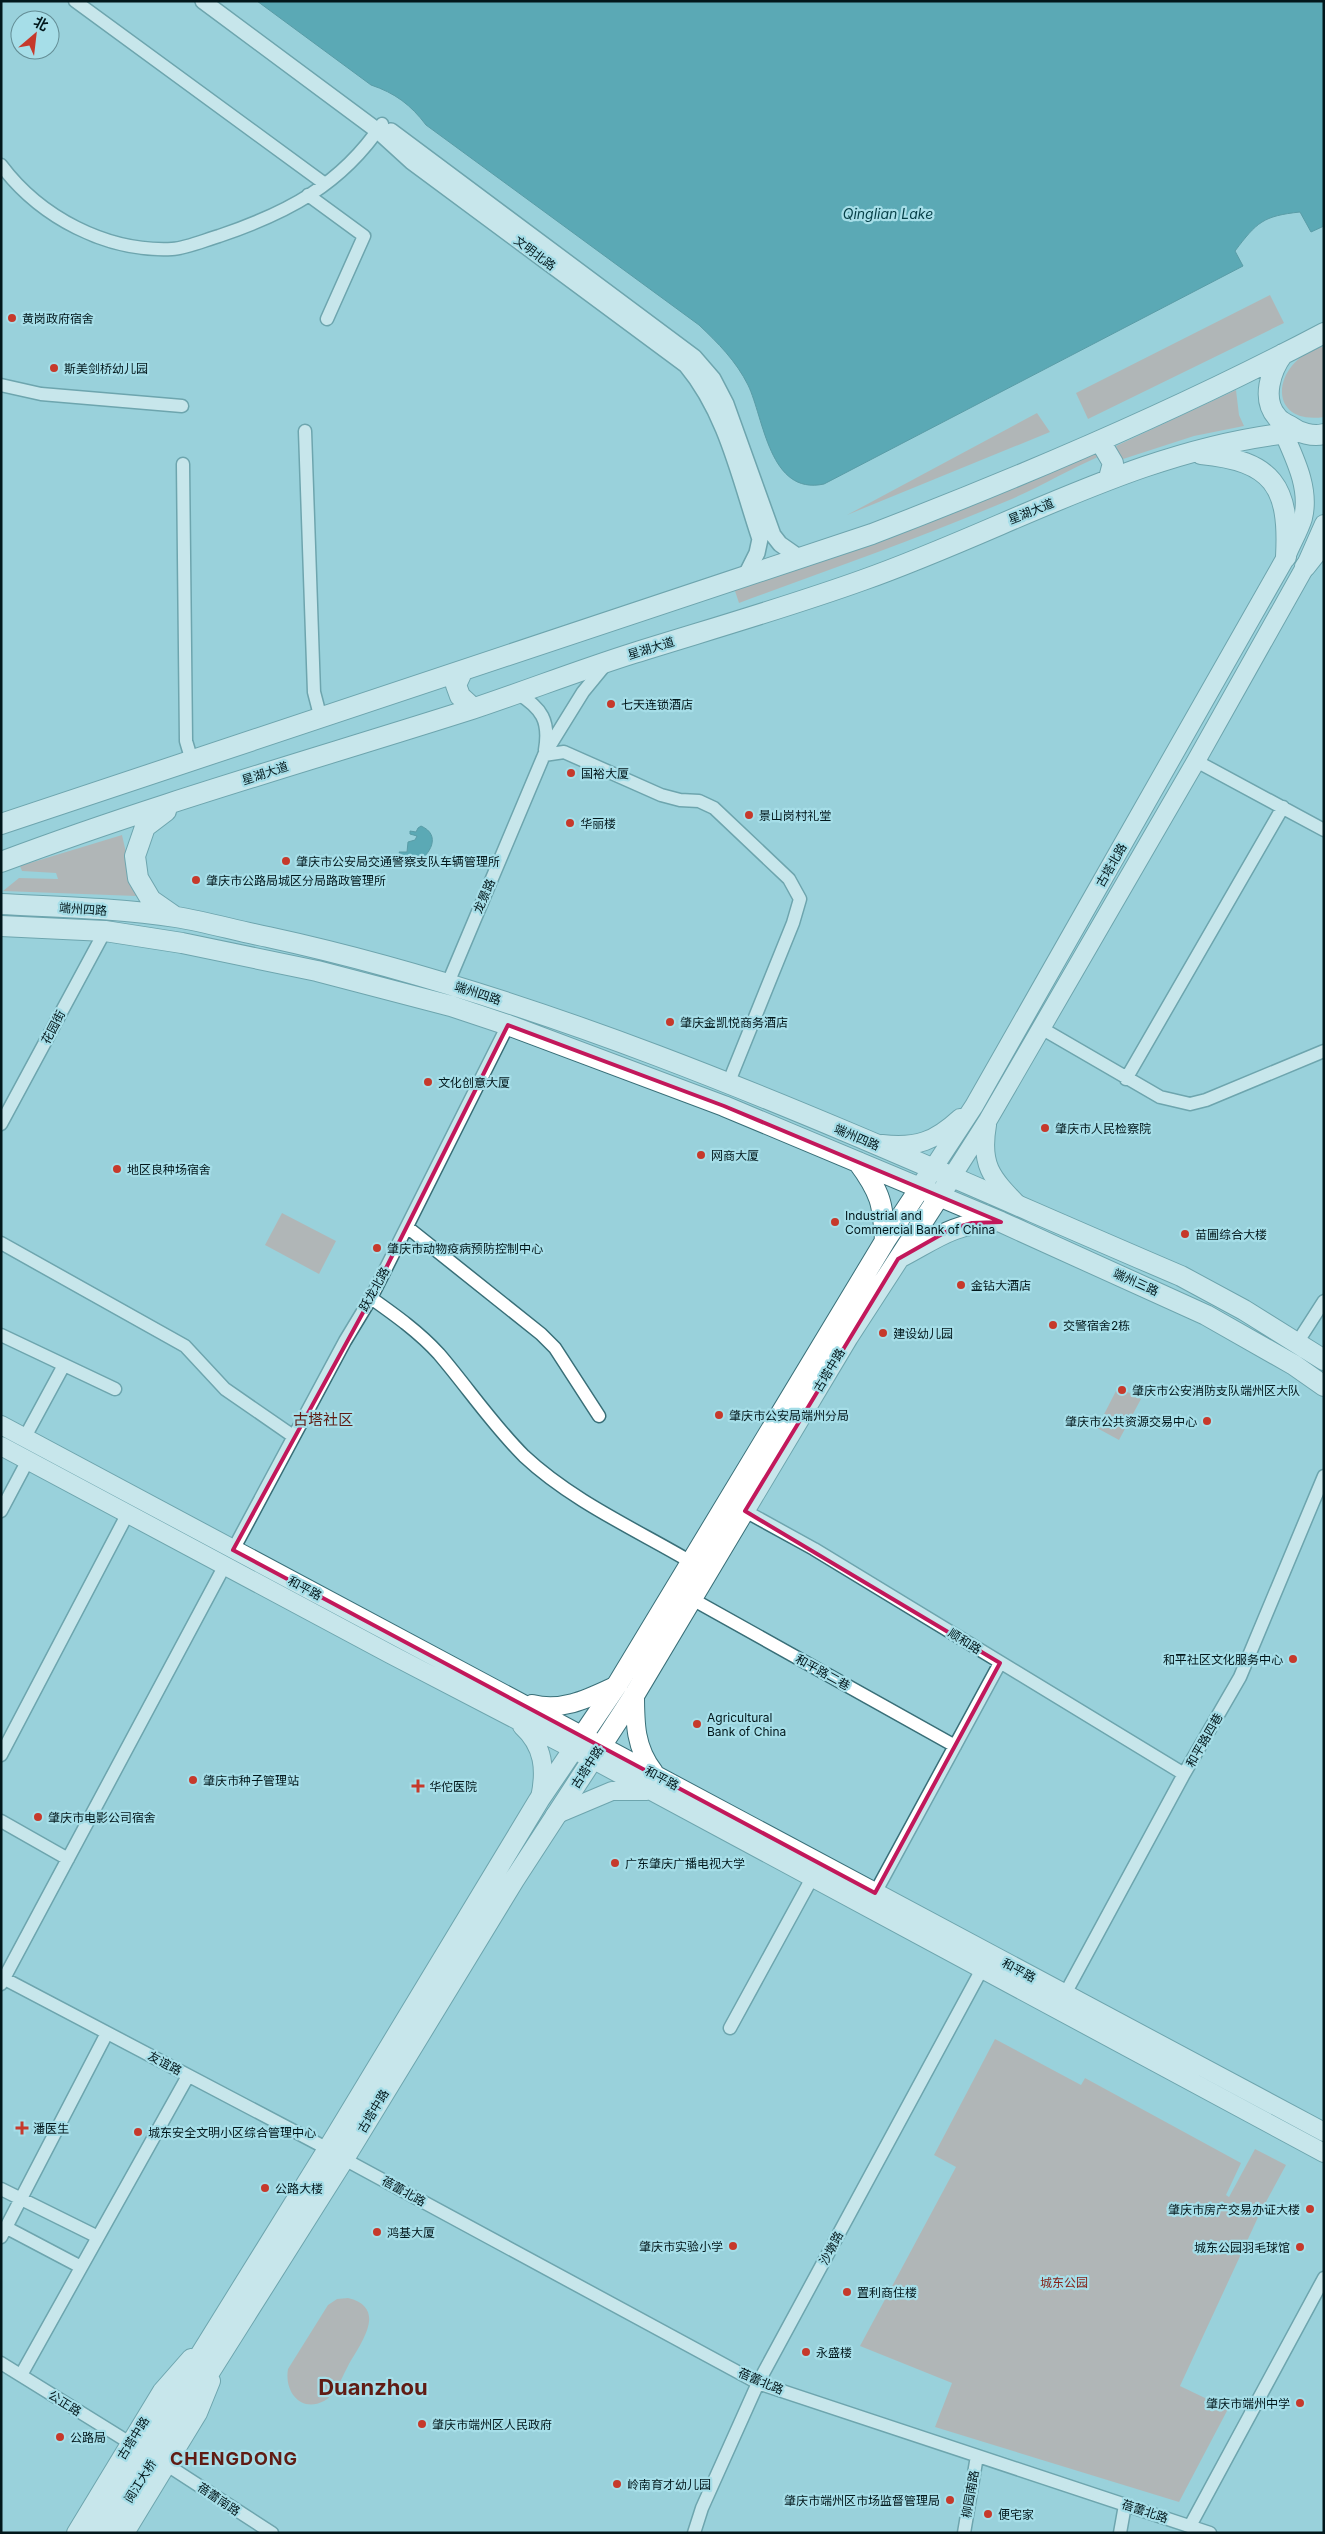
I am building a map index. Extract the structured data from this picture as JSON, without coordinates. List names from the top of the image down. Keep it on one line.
{"streets":{"main road":["星湖大道","古塔北路","端州四路","端州三路","古塔中路","和平路","阅江大桥"],"street":["文明北路","龙景路","花园街","跃龙北路","顺和路","和平路二巷","和平路四巷","友谊路","蓓蕾北路","沙墩路","公正路","柳园南路","蓓蕾南路"]},"crossings":[["星湖大道","古塔北路"],["古塔北路","端州四路"],["古塔北路","端州三路"],["古塔北路","古塔中路"],["龙景路","端州四路"],["端州四路","花园街"],["端州四路","端州三路"],["端州四路","跃龙北路"],["端州四路","古塔中路"],["端州三路","古塔中路"],["跃龙北路","和平路"],["跃龙北路","友谊路"],["古塔中路","和平路"],["古塔中路","顺和路"],["古塔中路","和平路二巷"],["古塔中路","友谊路"],["古塔中路","蓓蕾北路"],["古塔中路","公正路"],["古塔中路","阅江大桥"],["古塔中路","蓓蕾南路"],["和平路","和平路四巷"],["和平路","沙墩路"],["顺和路","和平路四巷"],["友谊路","蓓蕾北路"],["蓓蕾北路","沙墩路"],["蓓蕾北路","柳园南路"]],"districts":["古塔社区","Duanzhou","CHENGDONG"],"water":["Qinglian Lake"],"parks":["城东公园"],"places":{"other":["黄岗政府宿舍","斯美剑桥幼儿园","七天连锁酒店","国裕大厦","景山岗村礼堂","华丽楼","肇庆市公安局交通警察支队车辆管理所","肇庆市公路局城区分局路政管理所","肇庆金凯悦商务酒店","文化创意大厦","肇庆市人民检察院","网商大厦","地区良种场宿舍","Industrial and Commercial Bank of China","苗圃综合大楼","肇庆市动物疫病预防控制中心","金钻大酒店","交警宿舍2栋","建设幼儿园","肇庆市公安消防支队端州区大队","肇庆市公安局端州分局","肇庆市公共资源交易中心","和平社区文化服务中心","Agricultural Bank of China","肇庆市种子管理站","肇庆市电影公司宿舍","广东肇庆广播电视大学","城东安全文明小区综合管理中心","公路大楼","肇庆市房产交易办证大楼","鸿基大厦","肇庆市实验小学","城东公园羽毛球馆","置利商住楼","永盛楼","肇庆市端州中学","肇庆市端州区人民政府","公路局","岭南育才幼儿园","肇庆市端州区市场监督管理局","便宅家"],"health":["华佗医院","潘医生"]},"north":"top right"}
